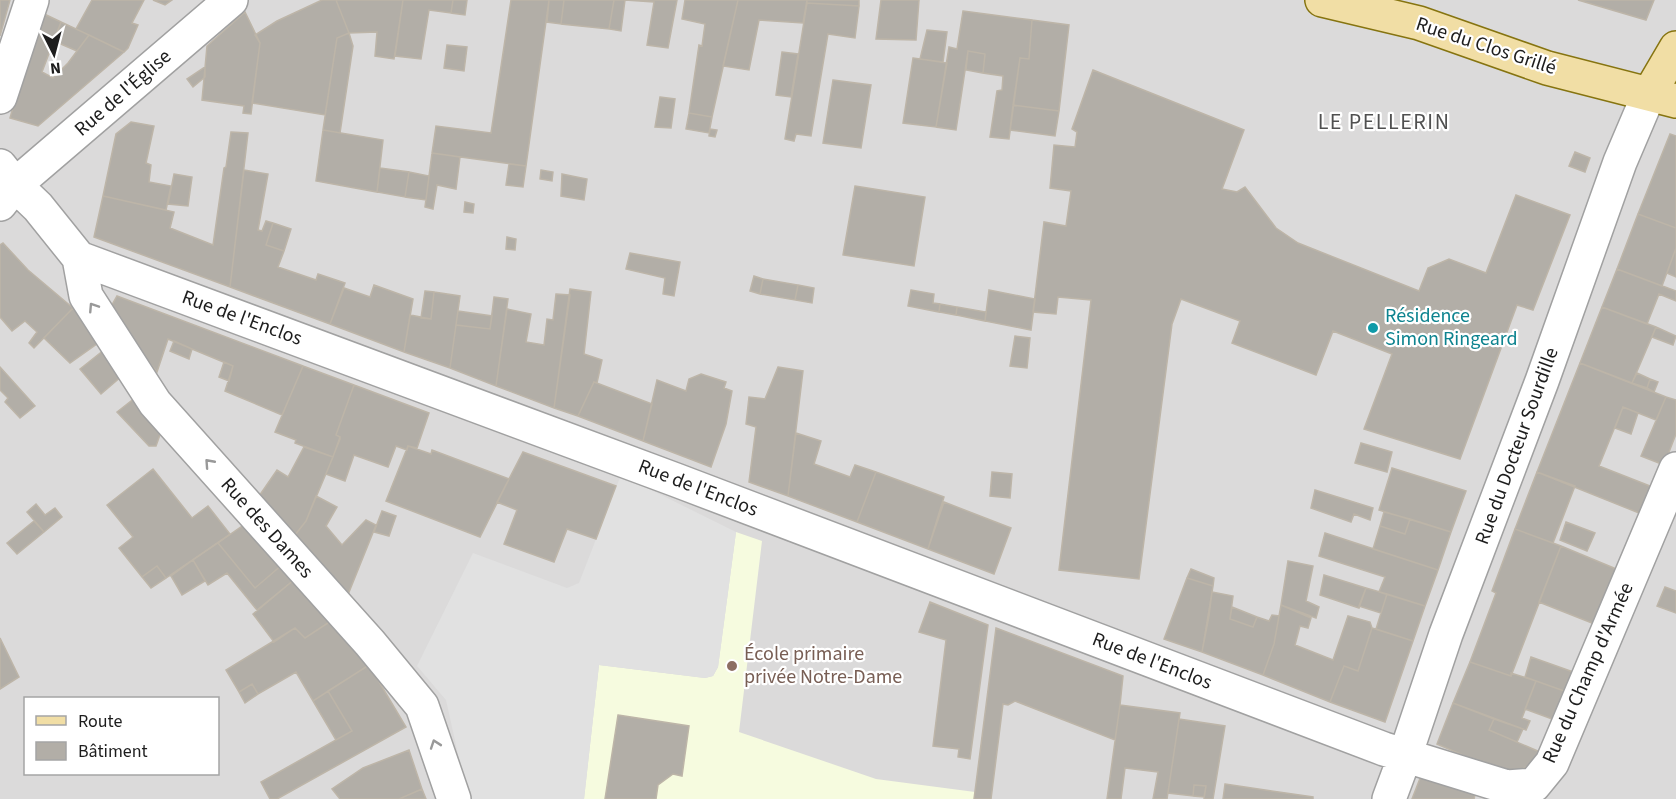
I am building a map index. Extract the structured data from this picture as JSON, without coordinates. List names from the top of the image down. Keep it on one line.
{"streets":{"main road":["Rue du Clos Grillé"],"street":["Rue de l'Église","Rue de l'Enclos","Rue du Docteur Sourdille","Rue des Dames","Rue du Champ d'Armée"]},"crossings":[["Rue du Clos Grillé","Rue du Docteur Sourdille"],["Rue de l'Enclos","Rue du Docteur Sourdille"],["Rue de l'Enclos","Rue des Dames"],["Rue de l'Enclos","Rue du Champ d'Armée"],["Rue du Docteur Sourdille","Rue du Champ d'Armée"]],"one_way":["Rue des Dames"],"districts":["LE PELLERIN"],"places":["Résidence Simon Ringeard","École primaire privée Notre-Dame"],"legend":["Route","Bâtiment"],"north":"bottom"}
